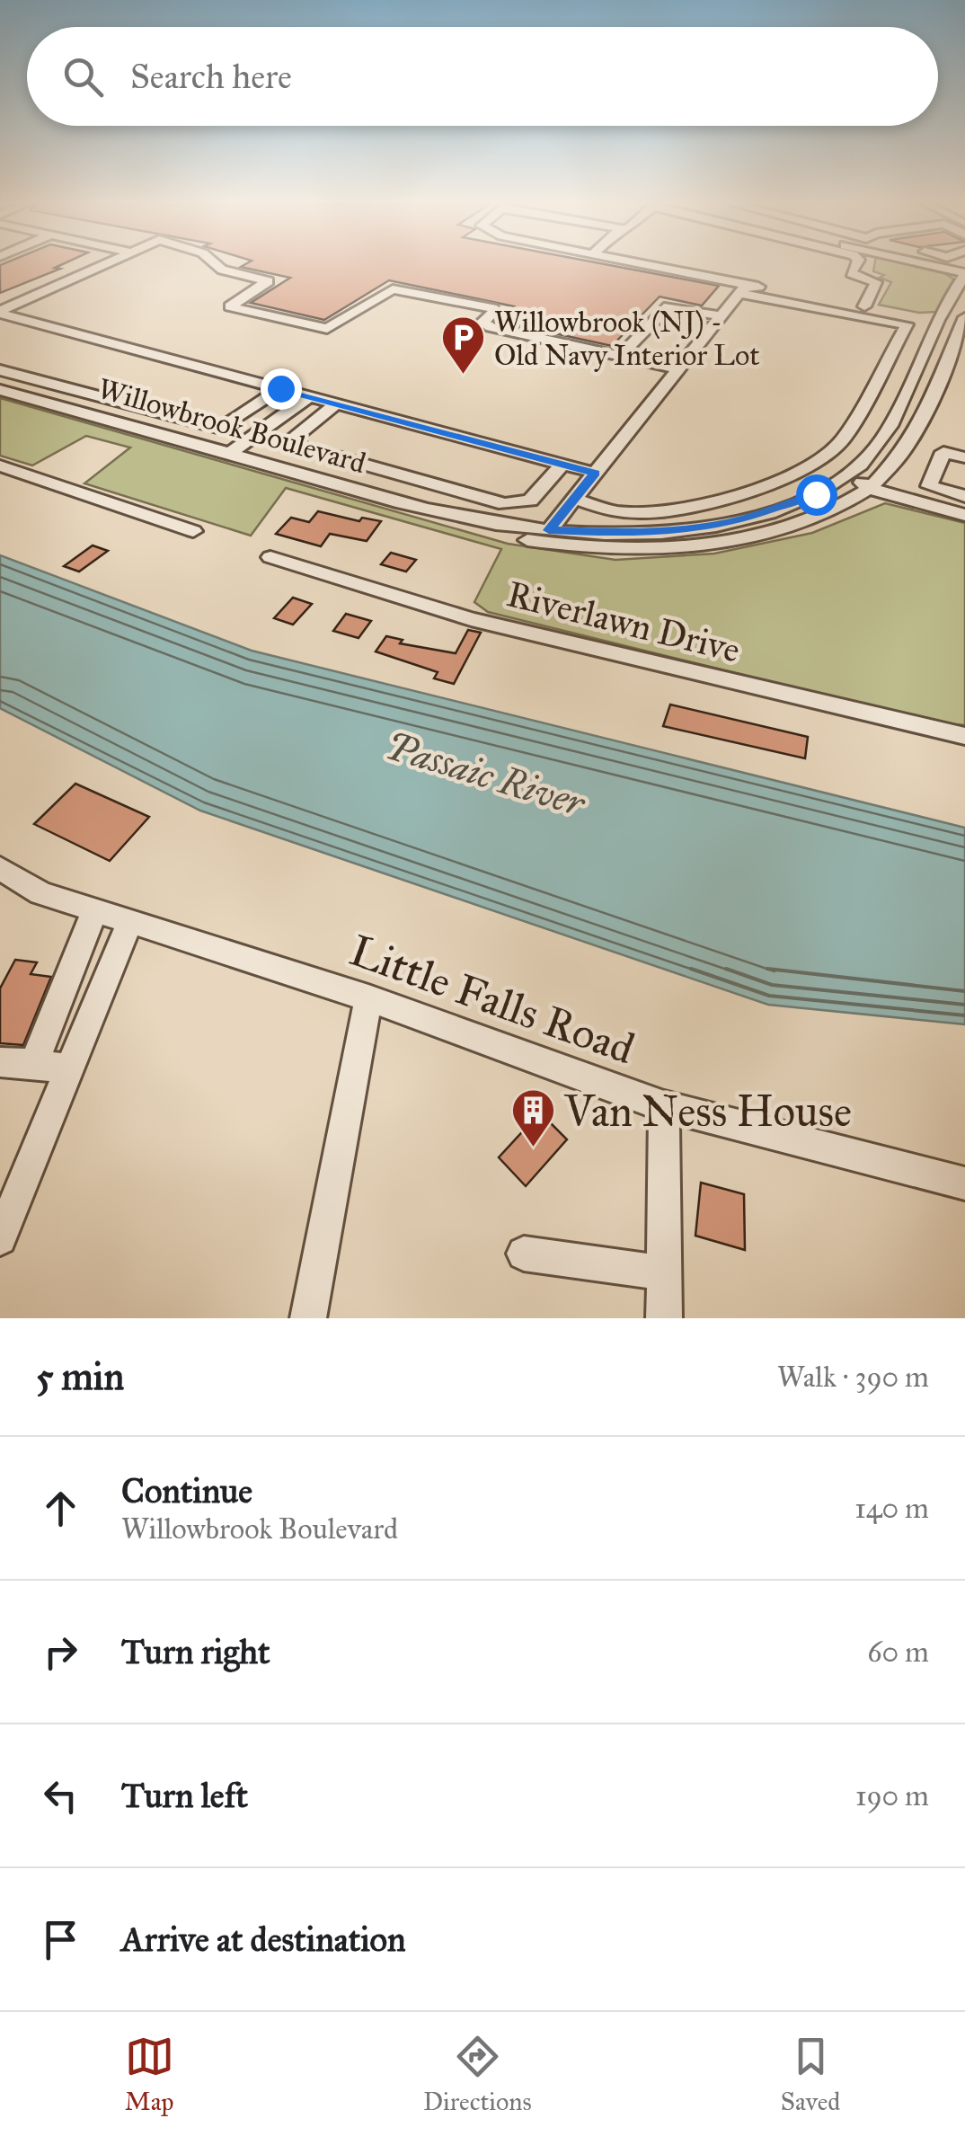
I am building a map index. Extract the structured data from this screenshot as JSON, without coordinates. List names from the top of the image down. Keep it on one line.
{"streets":{"street":["Willowbrook Boulevard","Riverlawn Drive","Little Falls Road"]},"water":["Passaic River"],"places":{"parking":["Willowbrook (NJ) - Old Navy Interior Lot"],"building":["Van Ness House"]},"page":{"search":"Search here","heading":["5 min","Walk · 390 m"],"list":[["Continue","Willowbrook Boulevard","140 m"],["Turn right","60 m"],["Turn left","190 m"],"Arrive at destination"],"nav":["Map","Directions","Saved"]}}
